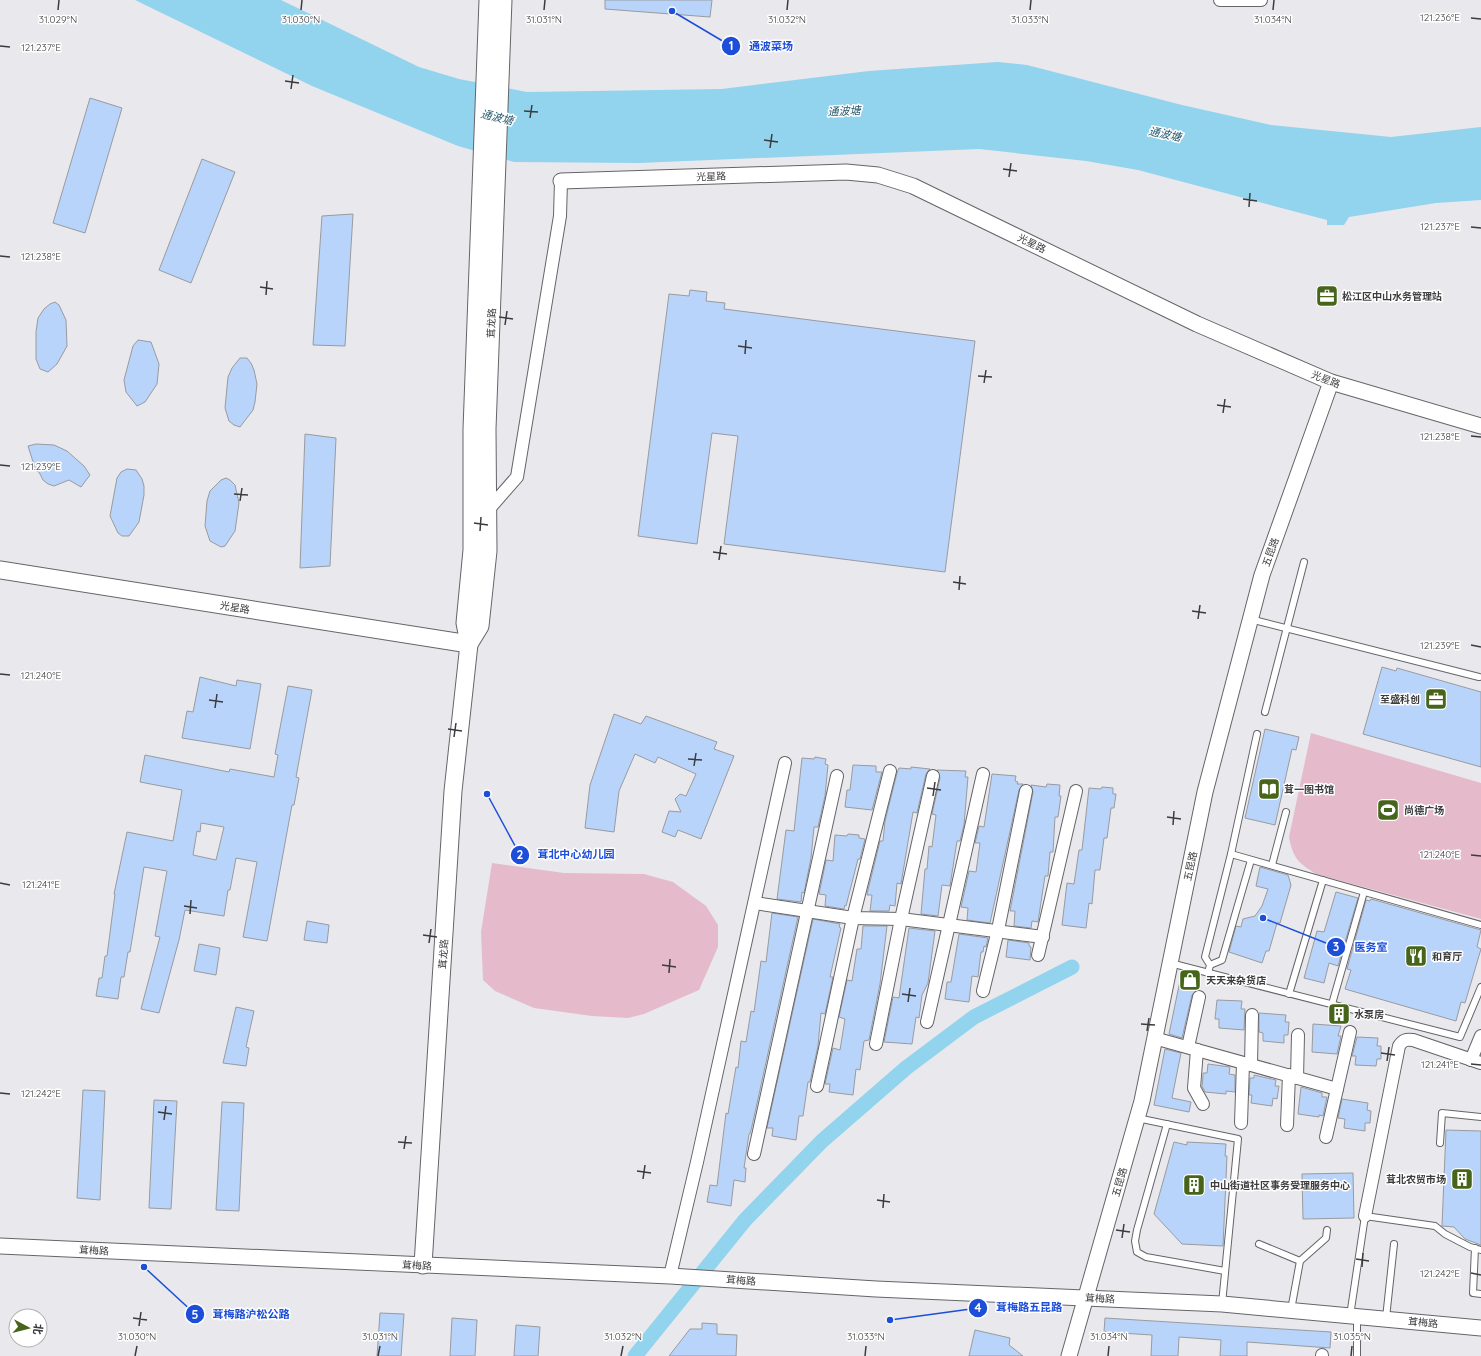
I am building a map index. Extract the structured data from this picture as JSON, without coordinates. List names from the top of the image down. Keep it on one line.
{"streets":{"main road":["光星路","茸龙路"],"street":["五昆路","茸梅路"]},"crossings":[["光星路","茸龙路"],["光星路","五昆路"],["茸龙路","茸梅路"],["五昆路","茸梅路"]],"water":["通波塘"],"places":{"other":["通波菜场","茸北中心幼儿园","医务室","茸梅路沪松公路","茸梅路五昆路"],"office":["松江区中山水务管理站","至盛科创"],"library":["茸一图书馆"],"sports":["尚德广场"],"restaurant":["和育厅"],"shop":["天天来杂货店"],"building":["水泵房","茸北农贸市场","中山街道社区事务受理服务中心"]},"north":"right","coordinates":["121.236°E","31.029°N","31.030°N","31.031°N","31.032°N","31.033°N","31.034°N","121.237°E","121.238°E","121.239°E","121.240°E","121.241°E","121.242°E","31.035°N"]}
